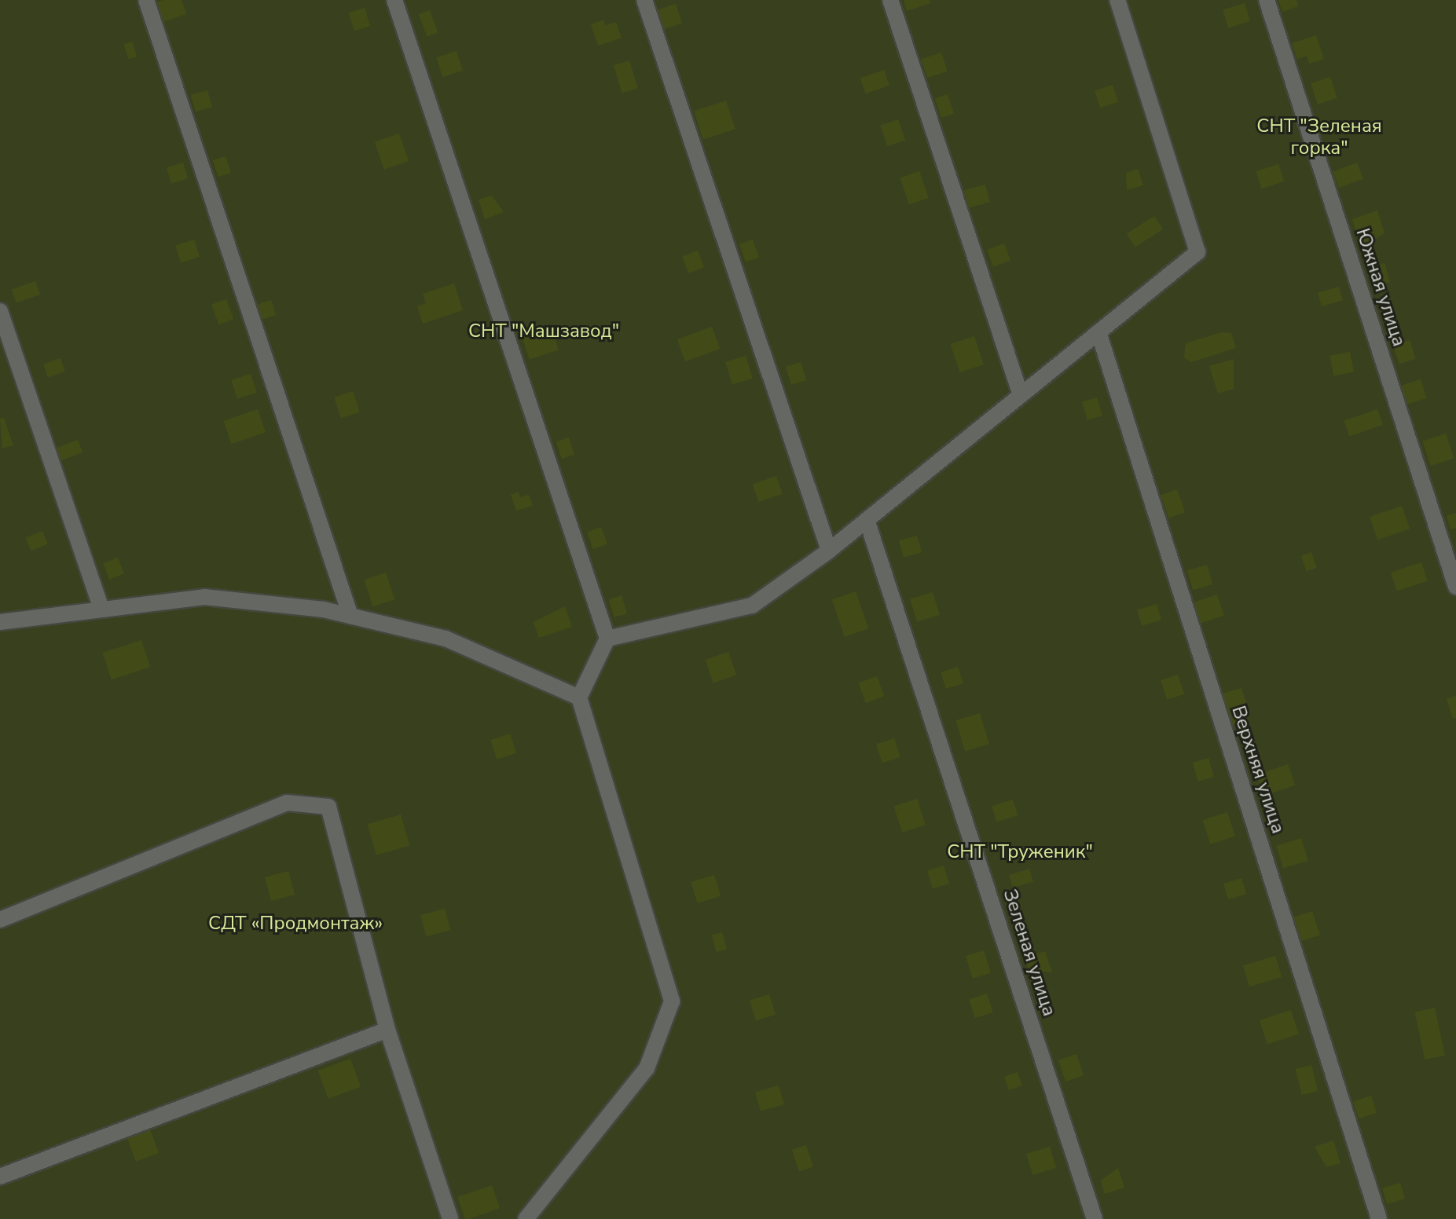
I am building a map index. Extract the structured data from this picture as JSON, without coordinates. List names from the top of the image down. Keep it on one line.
{"streets":{"street":["Южная улица","Верхняя улица","Зеленая улица"]},"parks":["СНТ \"Зеленая горка\"","СНТ \"Машзавод\"","СНТ \"Труженик\"","СДТ «Продмонтаж»"]}
